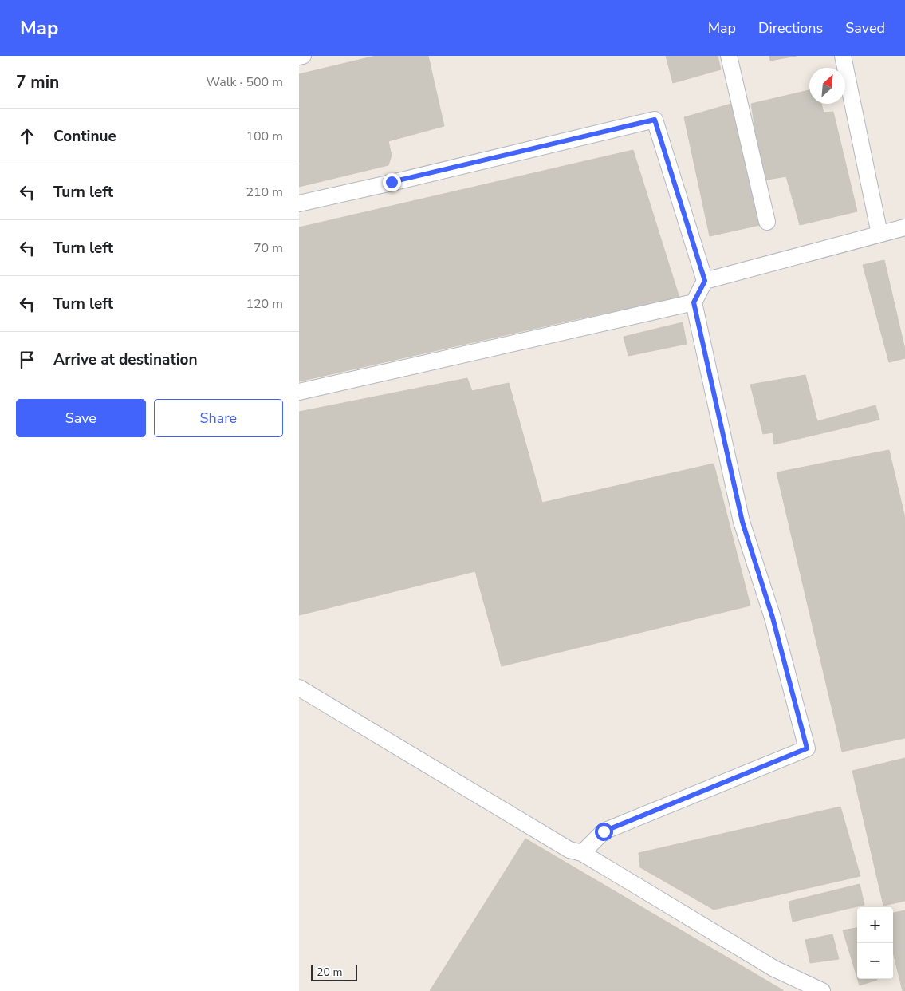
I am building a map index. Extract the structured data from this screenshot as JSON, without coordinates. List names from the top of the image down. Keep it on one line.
{"scale_bar":"20 m","north":"top right","page":{"header":"Map","nav":["Map","Directions","Saved"],"heading":["7 min","Walk · 500 m"],"list":[["Continue","100 m"],["Turn left","210 m"],["Turn left","70 m"],["Turn left","120 m"],"Arrive at destination"],"buttons":["Save","Share"],"map_buttons":["+","−"],"scale":"20 m"}}
